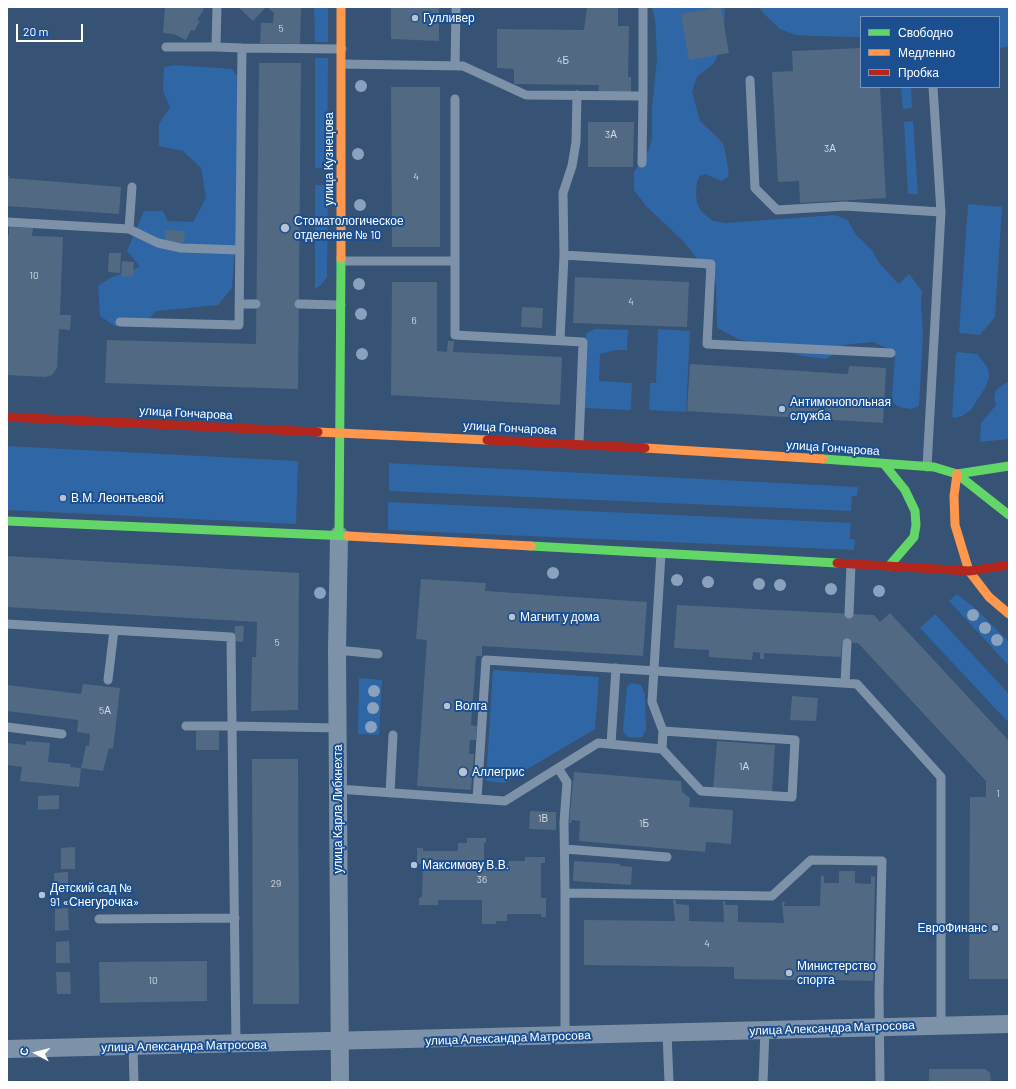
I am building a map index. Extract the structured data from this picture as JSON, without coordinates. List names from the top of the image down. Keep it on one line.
{"streets":{"main road":["улица Кузнецова","улица Гончарова"],"street":["улица Карла Либкнехта","улица Александра Матросова"]},"crossings":[["улица Кузнецова","улица Гончарова"],["улица Кузнецова","улица Карла Либкнехта"],["улица Карла Либкнехта","улица Александра Матросова"]],"places":["Гулливер","Стоматологическое отделение № 10","Антимонопольная служба","В.М. Леонтьевой","Магнит у дома","Волга","Аллегрис","Максимову В.В.","Детский сад № 91 «Снегурочка»","ЕвроФинанс","Министерство спорта"],"house_numbers":["5","4Б","3А","3А","4","10","4","6","5","5А","1А","1","1В","1Б","36","29","4","10"],"legend":["Свободно","Медленно","Пробка"],"scale_bar":"20 m","north":"left"}
